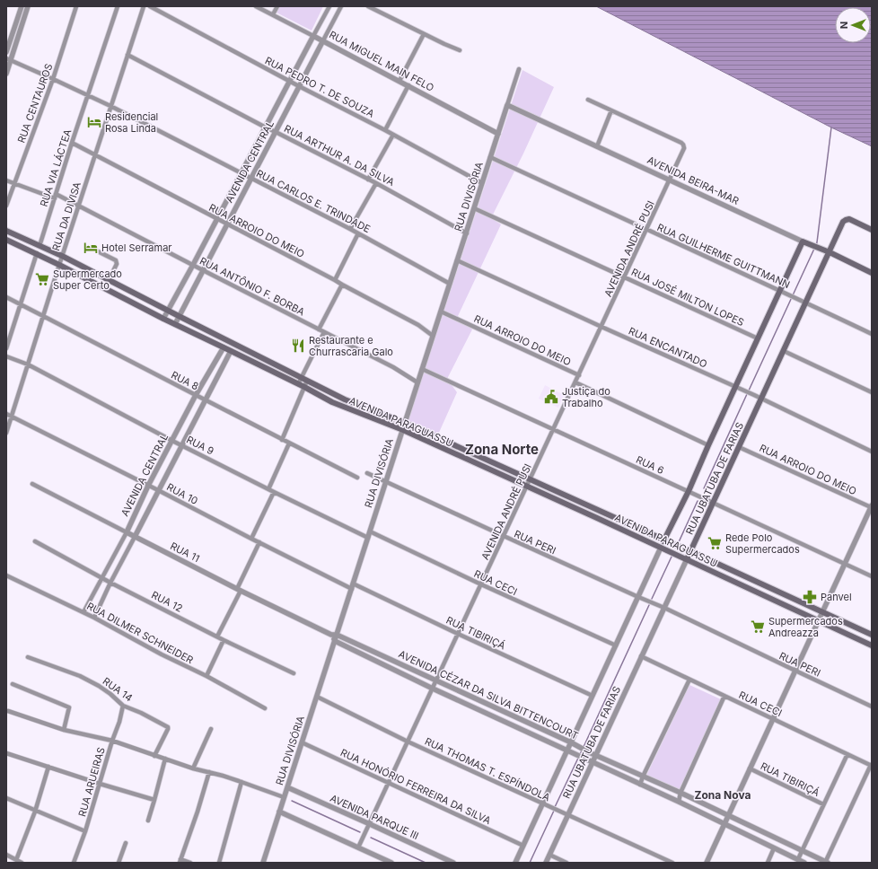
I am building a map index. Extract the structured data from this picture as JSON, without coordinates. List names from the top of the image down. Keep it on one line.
{"streets":{"main road":["AVENIDA BEIRA-MAR","AVENIDA PARAGUASSU","RUA UBATUBA DE FARIAS"],"street":["RUA MIGUEL MAIN FELO","RUA PEDRO T. DE SOUZA","RUA CENTAUROS","RUA ARTHUR A. DA SILVA","AVENIDA CENTRAL","RUA VIA LÁCTEA","RUA DIVISÓRIA","RUA CARLOS E. TRINDADE","RUA DA DIVISA","RUA ARROIO DO MEIO","AVENIDA ANDRÉ PUSI","RUA GUILHERME GUITTMANN","RUA ANTÔNIO F. BORBA","RUA JOSÉ MILTON LOPES","RUA ENCANTADO","RUA 8","RUA 9","RUA 6","RUA 10","RUA PERI","RUA 11","RUA CECI","RUA 12","RUA DILMER SCHNEIDER","RUA TIBIRIÇÁ","RUA 14","AVENIDA CÉZAR DA SILVA BITTENCOURT","RUA THOMAS T. ESPÍNDOLA","RUA ARUEIRAS","RUA HONÓRIO FERREIRA DA SILVA","AVENIDA PARQUE III"]},"crossings":[["RUA MIGUEL MAIN FELO","AVENIDA CENTRAL"],["RUA MIGUEL MAIN FELO","RUA DIVISÓRIA"],["RUA PEDRO T. DE SOUZA","AVENIDA CENTRAL"],["RUA PEDRO T. DE SOUZA","RUA DIVISÓRIA"],["RUA CENTAUROS","RUA CARLOS E. TRINDADE"],["RUA CENTAUROS","RUA ANTÔNIO F. BORBA"],["RUA ARTHUR A. DA SILVA","AVENIDA CENTRAL"],["RUA ARTHUR A. DA SILVA","RUA DIVISÓRIA"],["RUA ARTHUR A. DA SILVA","RUA DA DIVISA"],["AVENIDA CENTRAL","RUA CARLOS E. TRINDADE"],["AVENIDA CENTRAL","RUA ARROIO DO MEIO"],["AVENIDA CENTRAL","RUA ANTÔNIO F. BORBA"],["AVENIDA CENTRAL","RUA 8"],["AVENIDA CENTRAL","AVENIDA PARAGUASSU"],["AVENIDA CENTRAL","RUA 9"],["AVENIDA CENTRAL","RUA 10"],["AVENIDA CENTRAL","RUA 11"],["AVENIDA CENTRAL","RUA 12"],["AVENIDA CENTRAL","RUA DILMER SCHNEIDER"],["RUA VIA LÁCTEA","RUA CARLOS E. TRINDADE"],["RUA VIA LÁCTEA","RUA ARROIO DO MEIO"],["RUA VIA LÁCTEA","RUA ANTÔNIO F. BORBA"],["RUA VIA LÁCTEA","AVENIDA PARAGUASSU"],["AVENIDA BEIRA-MAR","RUA DIVISÓRIA"],["AVENIDA BEIRA-MAR","AVENIDA ANDRÉ PUSI"],["AVENIDA BEIRA-MAR","RUA UBATUBA DE FARIAS"],["RUA DIVISÓRIA","RUA CARLOS E. TRINDADE"],["RUA DIVISÓRIA","RUA ARROIO DO MEIO"],["RUA DIVISÓRIA","RUA GUILHERME GUITTMANN"],["RUA DIVISÓRIA","RUA ANTÔNIO F. BORBA"],["RUA DIVISÓRIA","RUA JOSÉ MILTON LOPES"],["RUA DIVISÓRIA","RUA ENCANTADO"],["RUA DIVISÓRIA","AVENIDA PARAGUASSU"],["RUA DIVISÓRIA","RUA 9"],["RUA DIVISÓRIA","RUA 6"],["RUA DIVISÓRIA","RUA 10"],["RUA DIVISÓRIA","RUA PERI"],["RUA DIVISÓRIA","RUA 11"],["RUA DIVISÓRIA","RUA CECI"],["RUA DIVISÓRIA","RUA TIBIRIÇÁ"],["RUA DIVISÓRIA","AVENIDA CÉZAR DA SILVA BITTENCOURT"],["RUA DIVISÓRIA","RUA THOMAS T. ESPÍNDOLA"],["RUA DIVISÓRIA","RUA HONÓRIO FERREIRA DA SILVA"],["RUA DIVISÓRIA","AVENIDA PARQUE III"],["RUA CARLOS E. TRINDADE","RUA DA DIVISA"],["RUA DA DIVISA","RUA ARROIO DO MEIO"],["RUA DA DIVISA","RUA ANTÔNIO F. BORBA"],["RUA DA DIVISA","RUA 8"],["RUA DA DIVISA","AVENIDA PARAGUASSU"],["RUA DA DIVISA","RUA 9"],["RUA DA DIVISA","RUA 10"],["RUA ARROIO DO MEIO","AVENIDA ANDRÉ PUSI"],["RUA ARROIO DO MEIO","RUA UBATUBA DE FARIAS"],["AVENIDA ANDRÉ PUSI","RUA GUILHERME GUITTMANN"],["AVENIDA ANDRÉ PUSI","RUA JOSÉ MILTON LOPES"],["AVENIDA ANDRÉ PUSI","RUA ENCANTADO"],["AVENIDA ANDRÉ PUSI","AVENIDA PARAGUASSU"],["AVENIDA ANDRÉ PUSI","RUA 6"],["AVENIDA ANDRÉ PUSI","RUA PERI"],["AVENIDA ANDRÉ PUSI","RUA CECI"],["AVENIDA ANDRÉ PUSI","RUA TIBIRIÇÁ"],["AVENIDA ANDRÉ PUSI","AVENIDA CÉZAR DA SILVA BITTENCOURT"],["AVENIDA ANDRÉ PUSI","RUA THOMAS T. ESPÍNDOLA"],["AVENIDA ANDRÉ PUSI","RUA HONÓRIO FERREIRA DA SILVA"],["AVENIDA ANDRÉ PUSI","AVENIDA PARQUE III"],["RUA GUILHERME GUITTMANN","RUA UBATUBA DE FARIAS"],["RUA JOSÉ MILTON LOPES","RUA UBATUBA DE FARIAS"],["RUA ENCANTADO","RUA UBATUBA DE FARIAS"],["AVENIDA PARAGUASSU","RUA UBATUBA DE FARIAS"],["RUA 6","RUA UBATUBA DE FARIAS"],["RUA UBATUBA DE FARIAS","RUA PERI"],["RUA UBATUBA DE FARIAS","RUA CECI"],["RUA UBATUBA DE FARIAS","RUA TIBIRIÇÁ"],["RUA UBATUBA DE FARIAS","AVENIDA CÉZAR DA SILVA BITTENCOURT"],["RUA UBATUBA DE FARIAS","RUA THOMAS T. ESPÍNDOLA"],["RUA UBATUBA DE FARIAS","RUA HONÓRIO FERREIRA DA SILVA"],["RUA 11","AVENIDA CÉZAR DA SILVA BITTENCOURT"],["RUA 14","RUA ARUEIRAS"]],"districts":["Zona Norte","Zona Nova"],"places":{"hotel":["Residencial Rosa Linda","Hotel Serramar"],"supermarket":["Supermercado Super Certo","Rede Polo Supermercados","Supermercados Andreazza"],"restaurant":["Restaurante e Churrascaria Galo"],"public building":["Justiça do Trabalho"],"pharmacy":["Panvel"]},"north":"left"}
